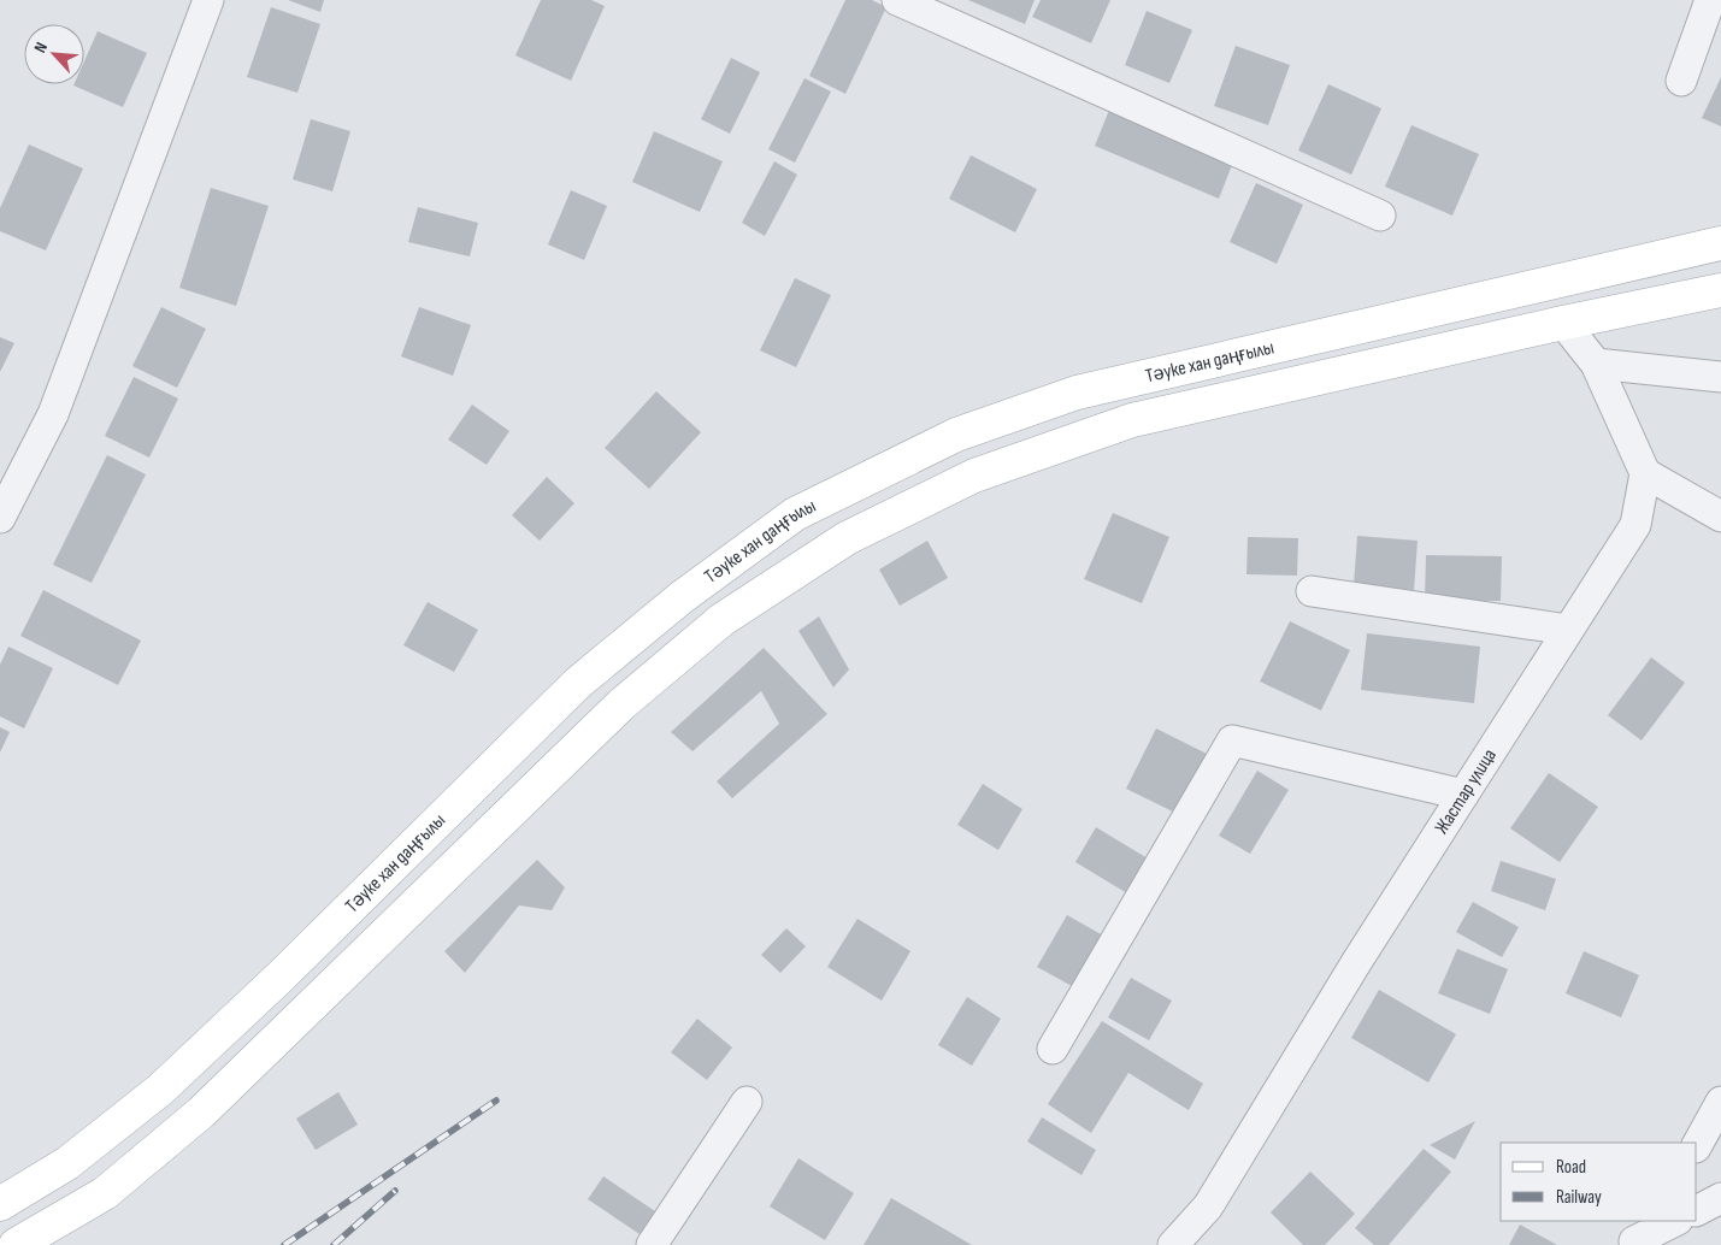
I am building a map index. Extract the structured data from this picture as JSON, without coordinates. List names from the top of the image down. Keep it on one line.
{"streets":{"main road":["Тәуке хан даңғылы"],"street":["Жастар улица"]},"legend":["Road","Railway"],"north":"top left"}
